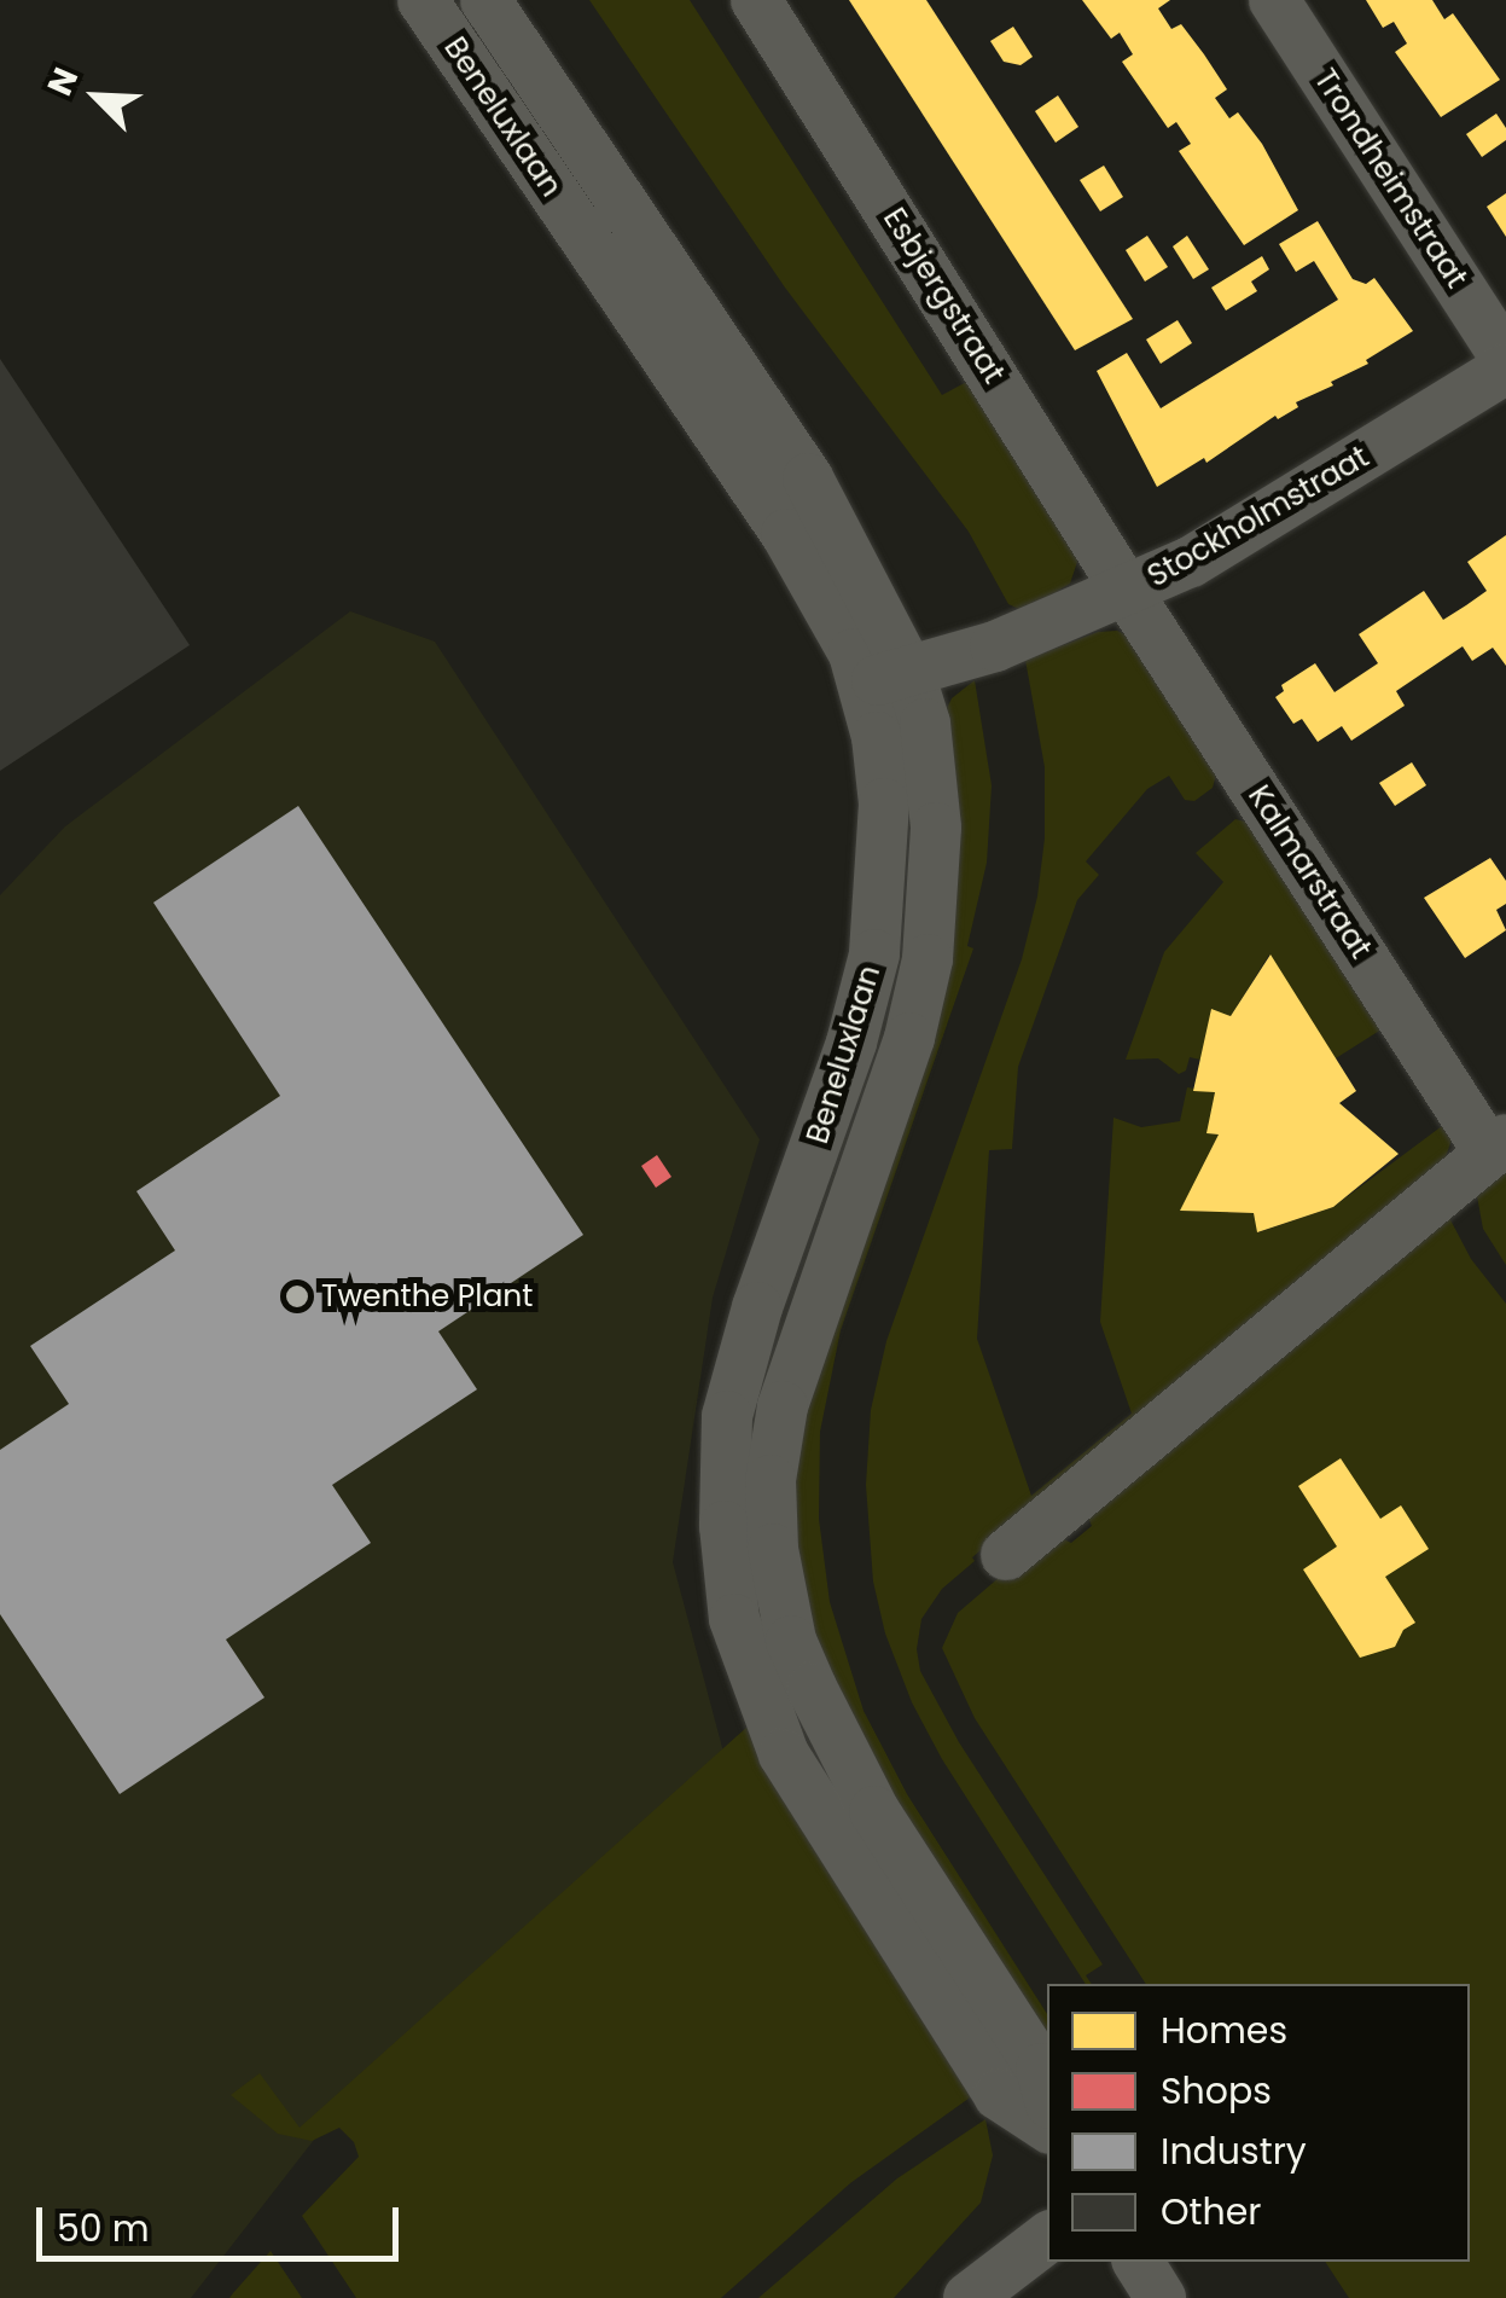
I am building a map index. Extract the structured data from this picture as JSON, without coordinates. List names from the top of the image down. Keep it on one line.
{"streets":{"street":["Beneluxlaan","Trondheimstraat","Esbjergstraat","Stockholmstraat","Kalmarstraat"]},"crossings":[["Beneluxlaan","Stockholmstraat"],["Esbjergstraat","Stockholmstraat"],["Esbjergstraat","Kalmarstraat"],["Stockholmstraat","Kalmarstraat"]],"places":["Twenthe Plant"],"legend":["Homes","Shops","Industry","Other"],"scale_bar":"50 m","north":"top left"}
